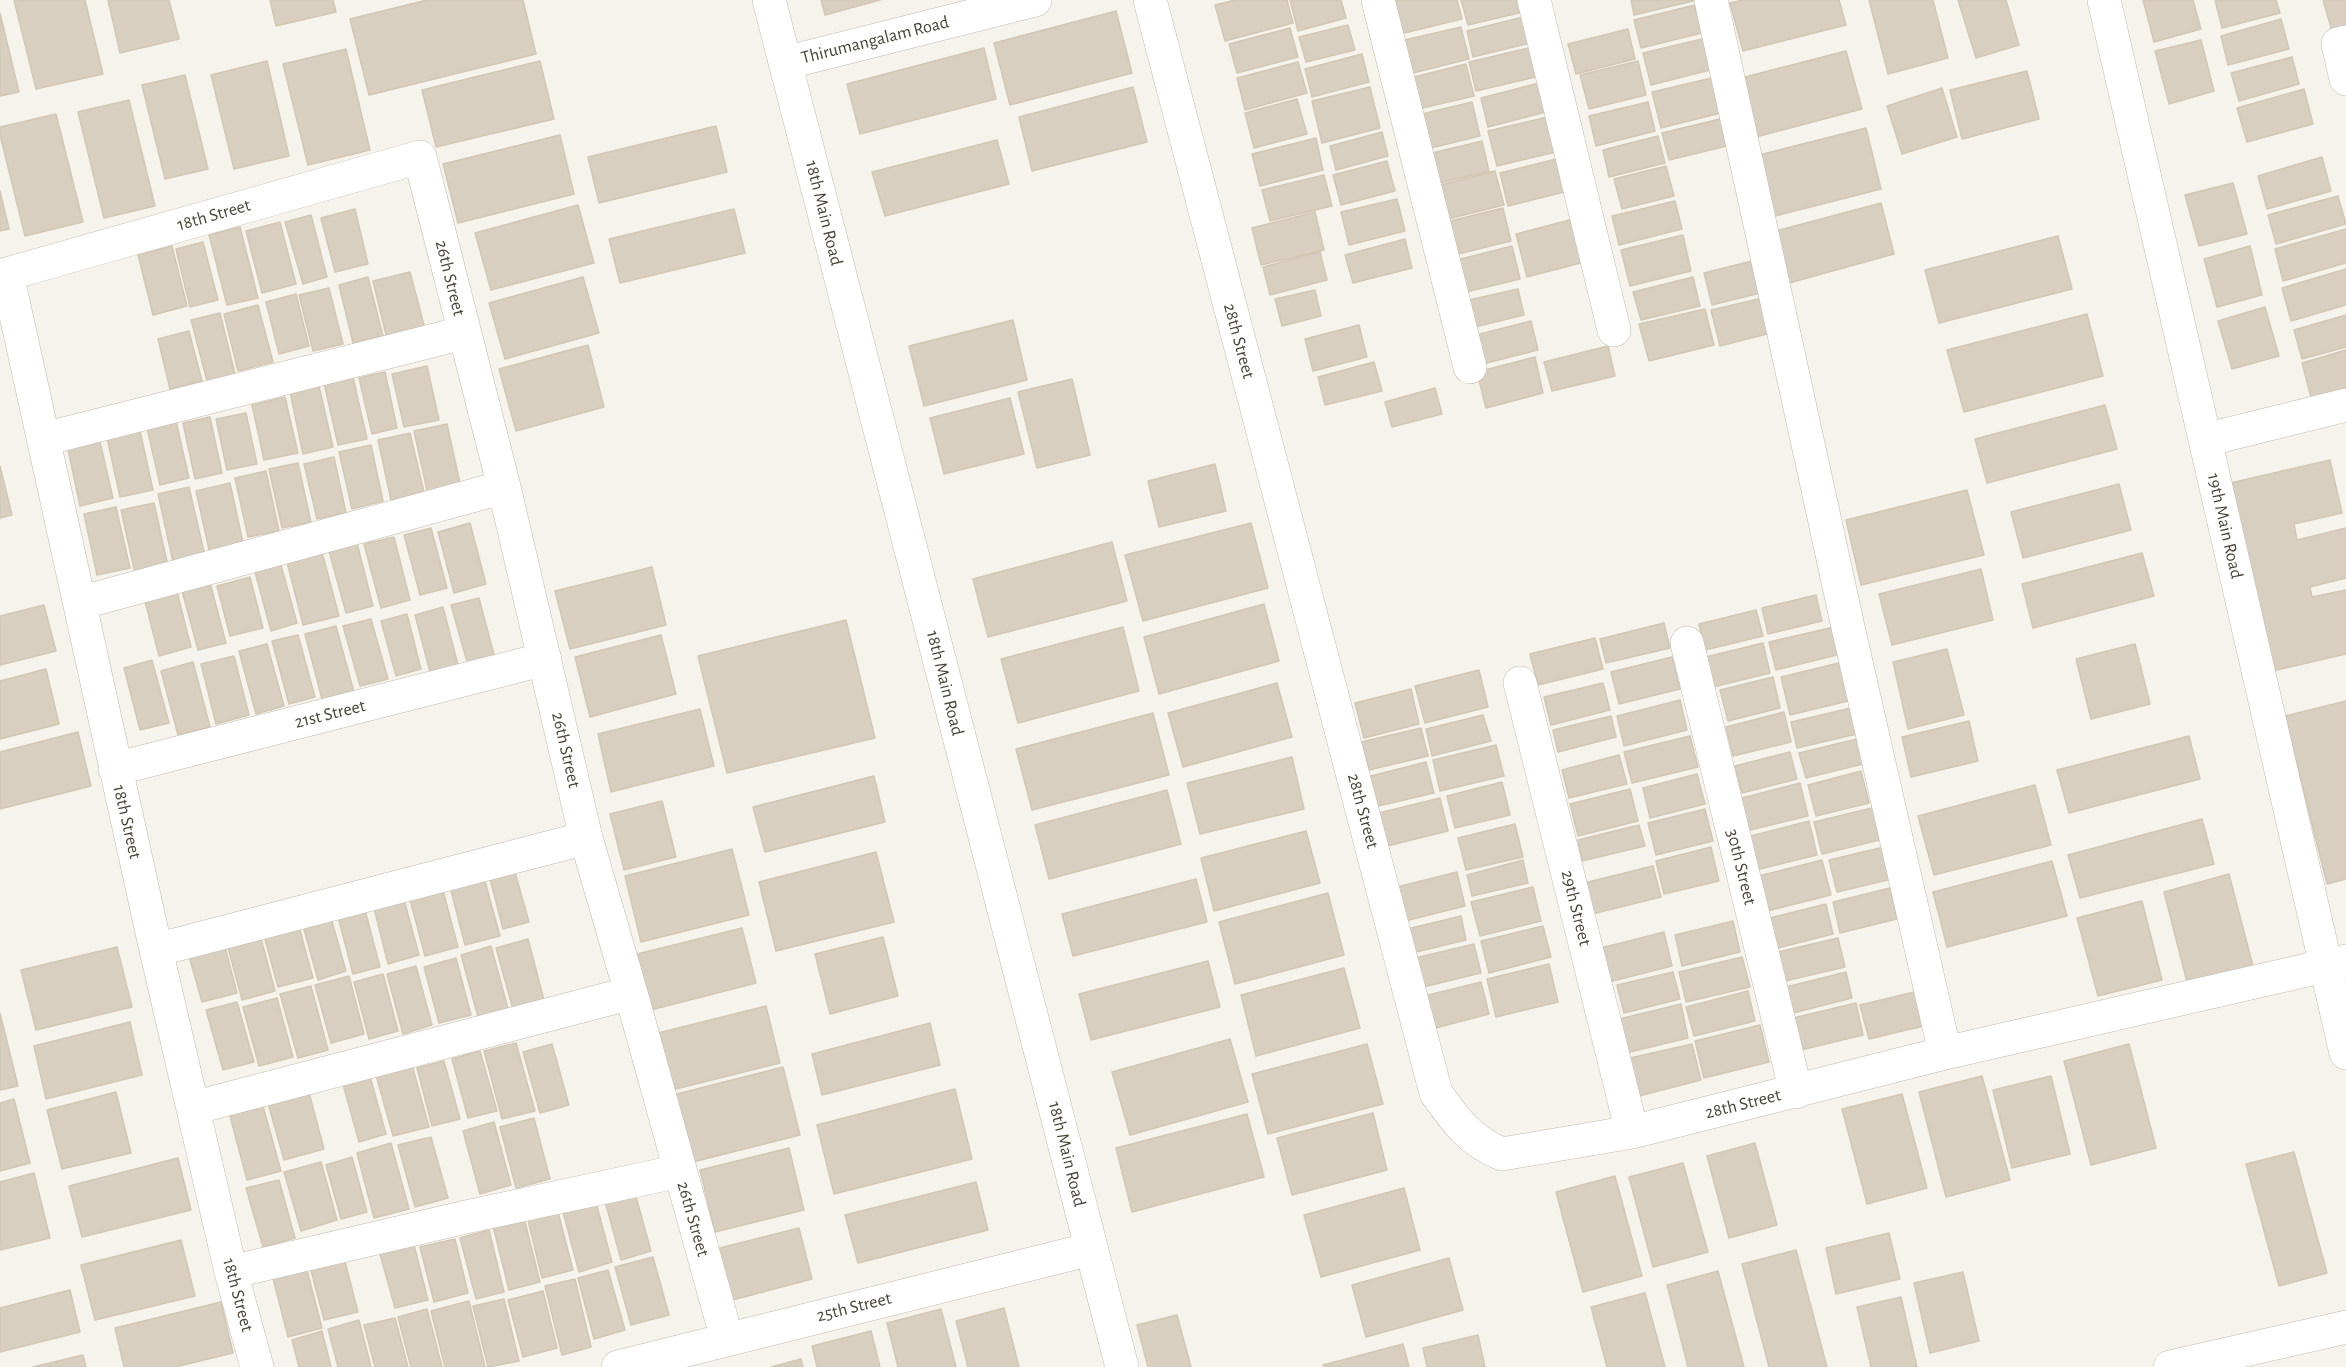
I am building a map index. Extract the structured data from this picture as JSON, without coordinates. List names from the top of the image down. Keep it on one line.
{"streets":{"street":["Thirumangalam Road","18th Main Road","18th Street","26th Street","28th Street","19th Main Road","21st Street","30th Street","29th Street","25th Street"]},"crossings":[["Thirumangalam Road","18th Main Road"],["18th Main Road","25th Street"],["18th Street","26th Street"],["18th Street","21st Street"],["26th Street","21st Street"],["26th Street","25th Street"],["28th Street","19th Main Road"],["28th Street","30th Street"],["28th Street","29th Street"]]}
